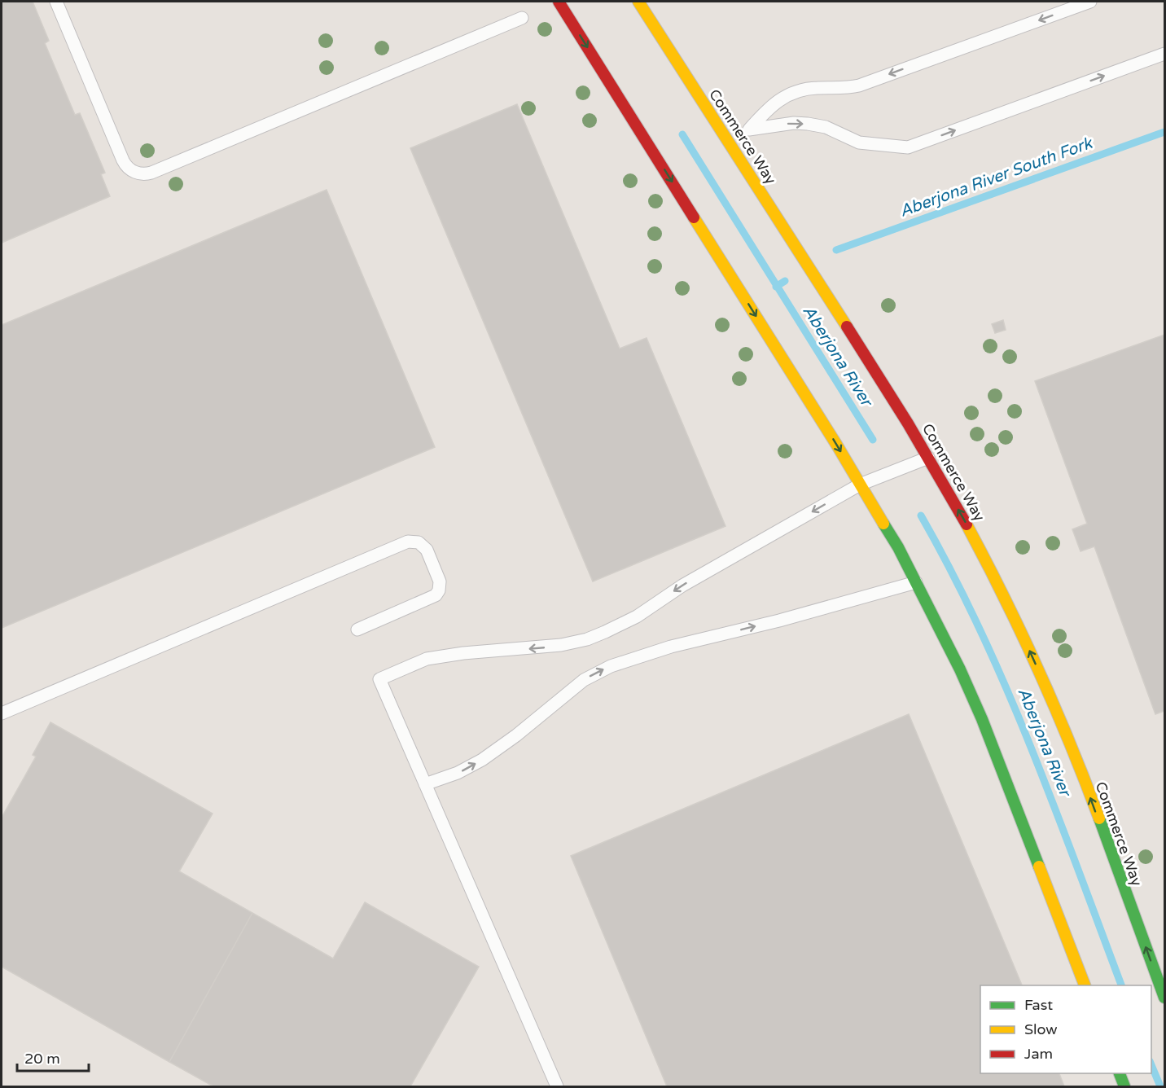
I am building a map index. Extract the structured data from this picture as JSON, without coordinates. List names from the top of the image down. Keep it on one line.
{"streets":{"street":["Commerce Way"]},"water":["Aberjona River South Fork","Aberjona River"],"legend":["Fast","Slow","Jam"],"scale_bar":"20 m"}
